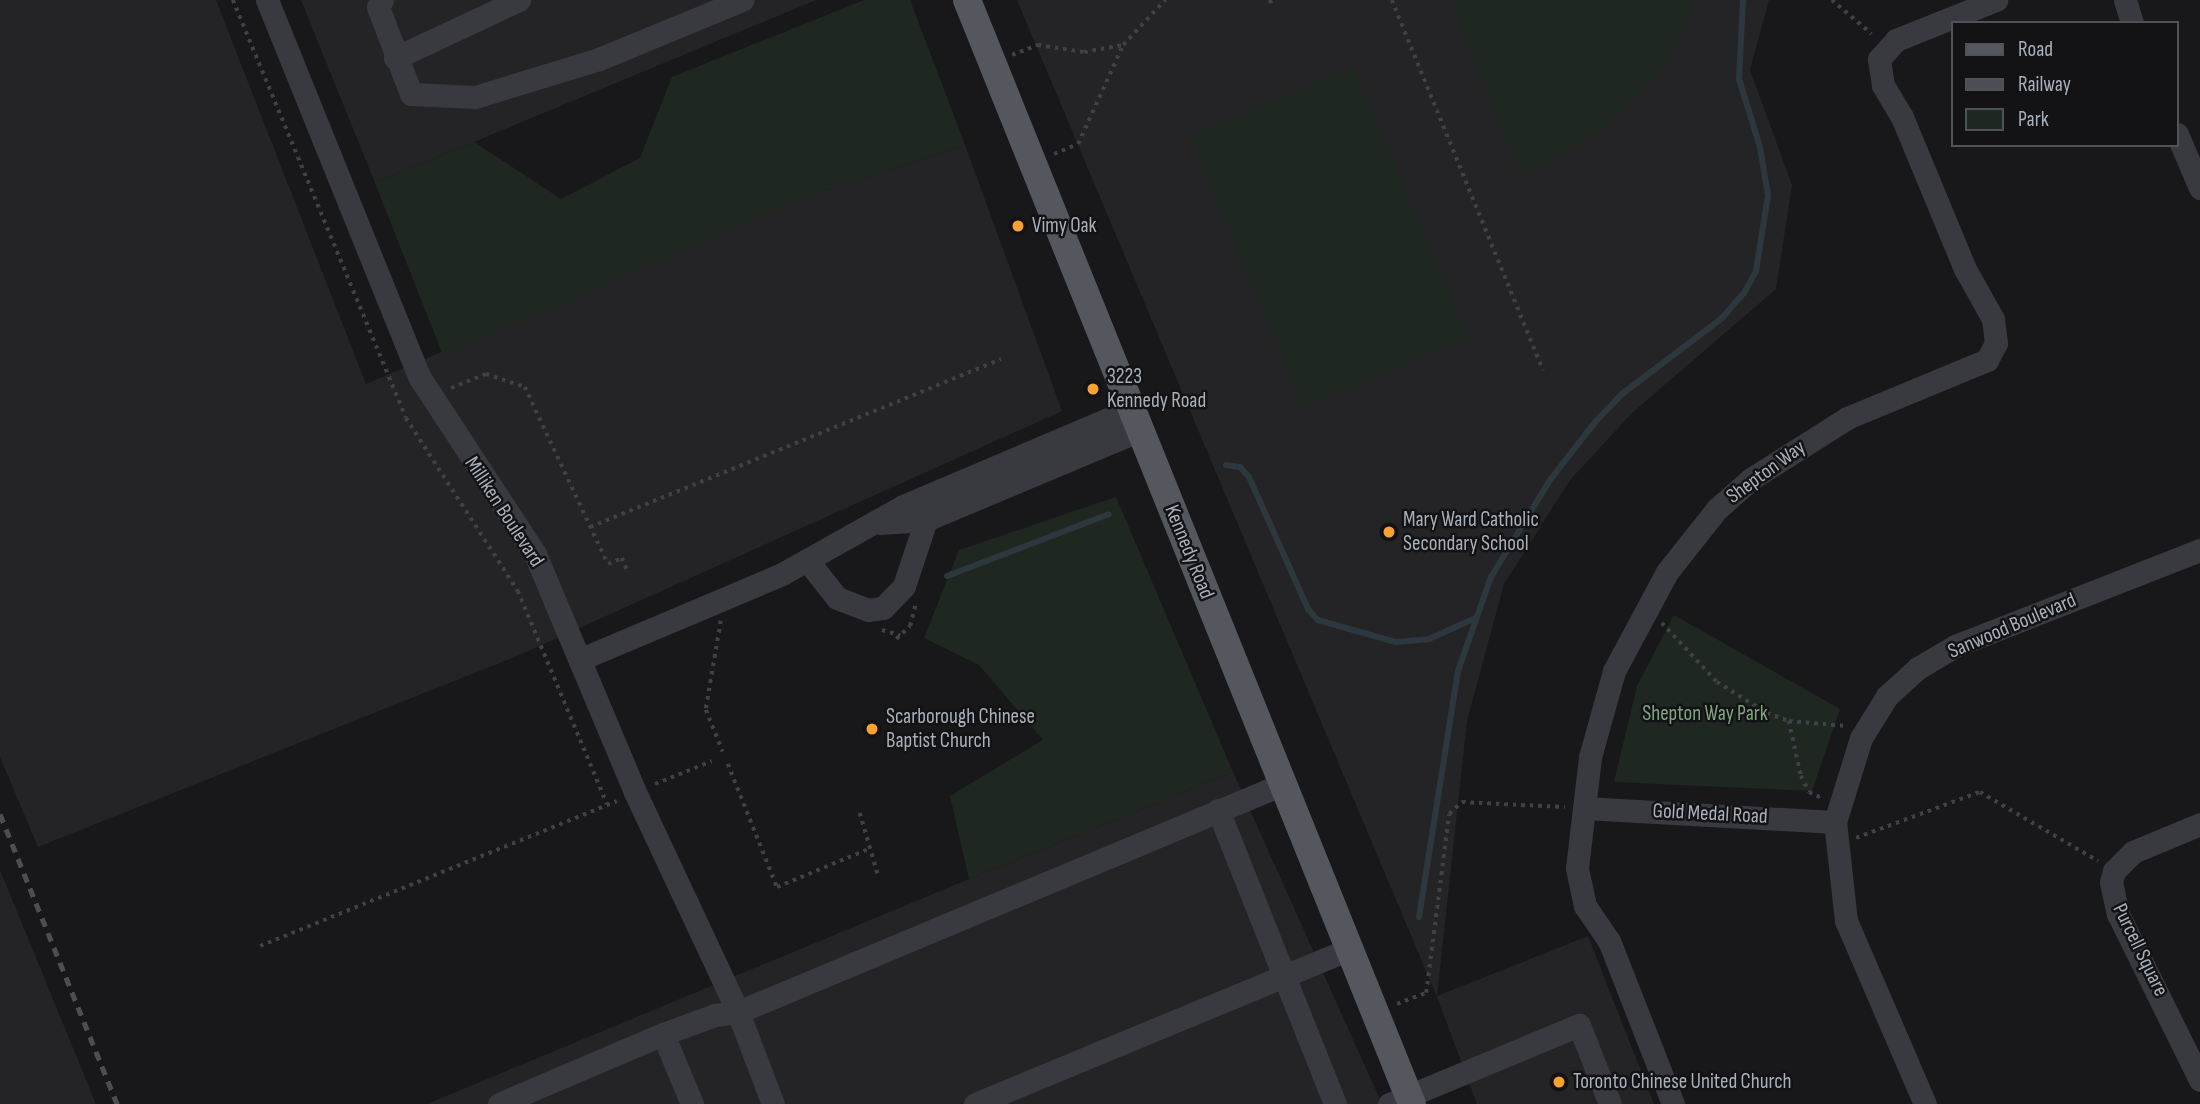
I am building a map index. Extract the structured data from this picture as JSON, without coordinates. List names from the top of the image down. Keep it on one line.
{"streets":{"main road":["Kennedy Road"],"street":["Shepton Way","Milliken Boulevard","Sanwood Boulevard","Gold Medal Road","Purcell Square"]},"crossings":[["Shepton Way","Gold Medal Road"],["Sanwood Boulevard","Gold Medal Road"]],"parks":["Shepton Way Park"],"places":["Vimy Oak","3223 Kennedy Road","Mary Ward Catholic Secondary School","Scarborough Chinese Baptist Church","Toronto Chinese United Church"],"legend":["Road","Railway","Park"]}
